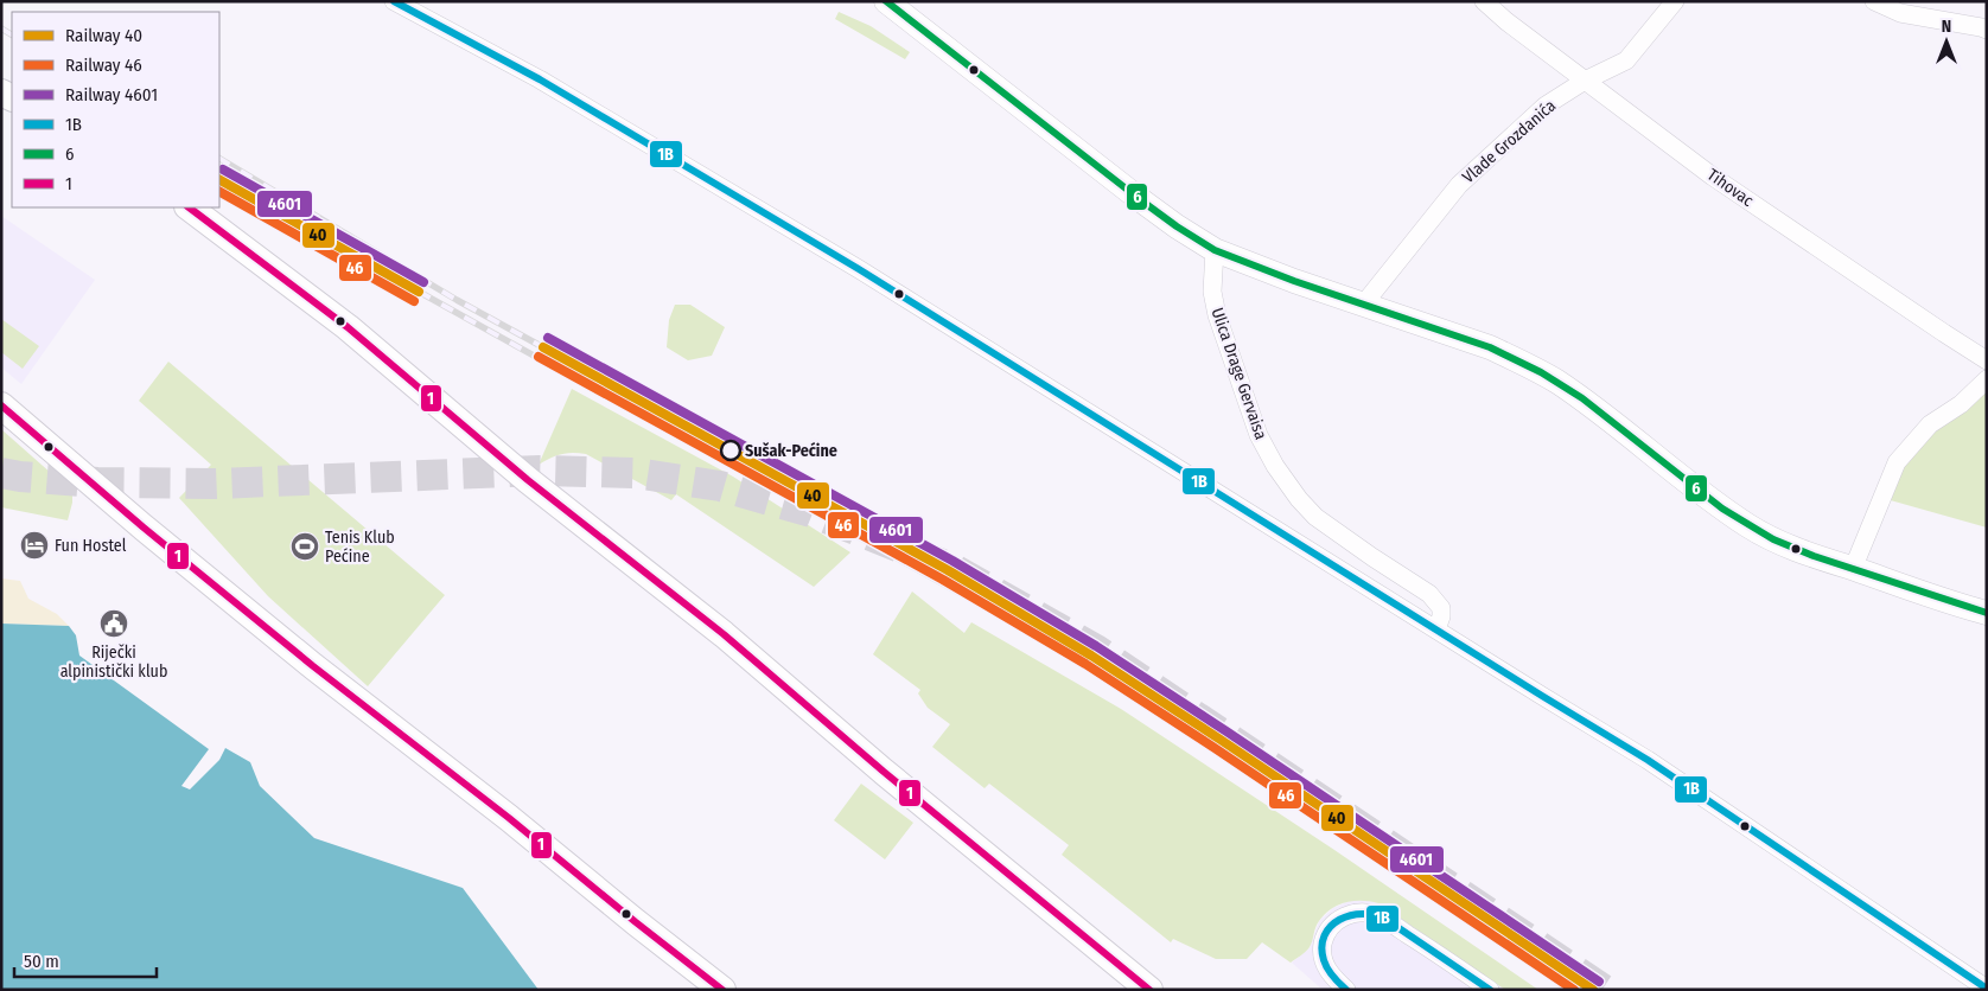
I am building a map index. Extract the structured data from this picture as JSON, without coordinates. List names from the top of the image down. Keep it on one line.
{"streets":{"street":["Vlade Grozdanića","Tihovac","Ulica Drage Gervaisa"]},"crossings":[["Vlade Grozdanića","Tihovac"]],"places":{"other":["Sušak-Pećine"],"hotel":["Fun Hostel"],"sports":["Tenis Klub Pećine"],"public building":["Riječki alpinistički klub"]},"lines":["transit line 1B","transit line 6","rail line 4601","rail line 40","rail line 46","transit line 1"],"legend":["Railway 40","Railway 46","Railway 4601","1B","6","1"],"scale_bar":"50 m","north":"top"}
